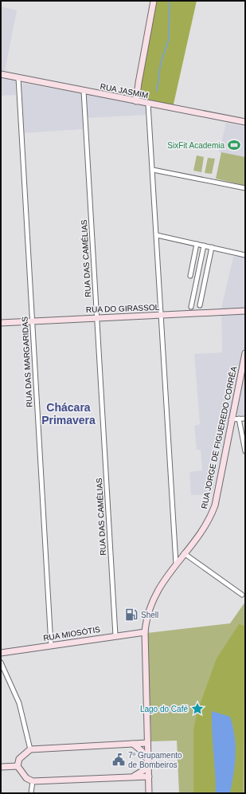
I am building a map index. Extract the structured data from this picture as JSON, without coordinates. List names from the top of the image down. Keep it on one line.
{"streets":{"street":["RUA JASMIM","RUA DAS CAMÉLIAS","RUA DO GIRASSOL","RUA DAS MARGARIDAS","RUA JORGE DE FIGUEREDO CORRÊA","RUA MIOSÓTIS"]},"crossings":[["RUA JASMIM","RUA DAS CAMÉLIAS"],["RUA JASMIM","RUA DAS MARGARIDAS"],["RUA DAS CAMÉLIAS","RUA DO GIRASSOL"],["RUA DAS CAMÉLIAS","RUA MIOSÓTIS"],["RUA DO GIRASSOL","RUA DAS MARGARIDAS"],["RUA DAS MARGARIDAS","RUA MIOSÓTIS"],["RUA JORGE DE FIGUEREDO CORRÊA","RUA MIOSÓTIS"]],"districts":["Chácara Primavera"],"places":{"sports":["SixFit Academia"],"fuel station":["Shell"],"place":["Lago do Café"],"public building":["7º Grupamento de Bombeiros"]}}
